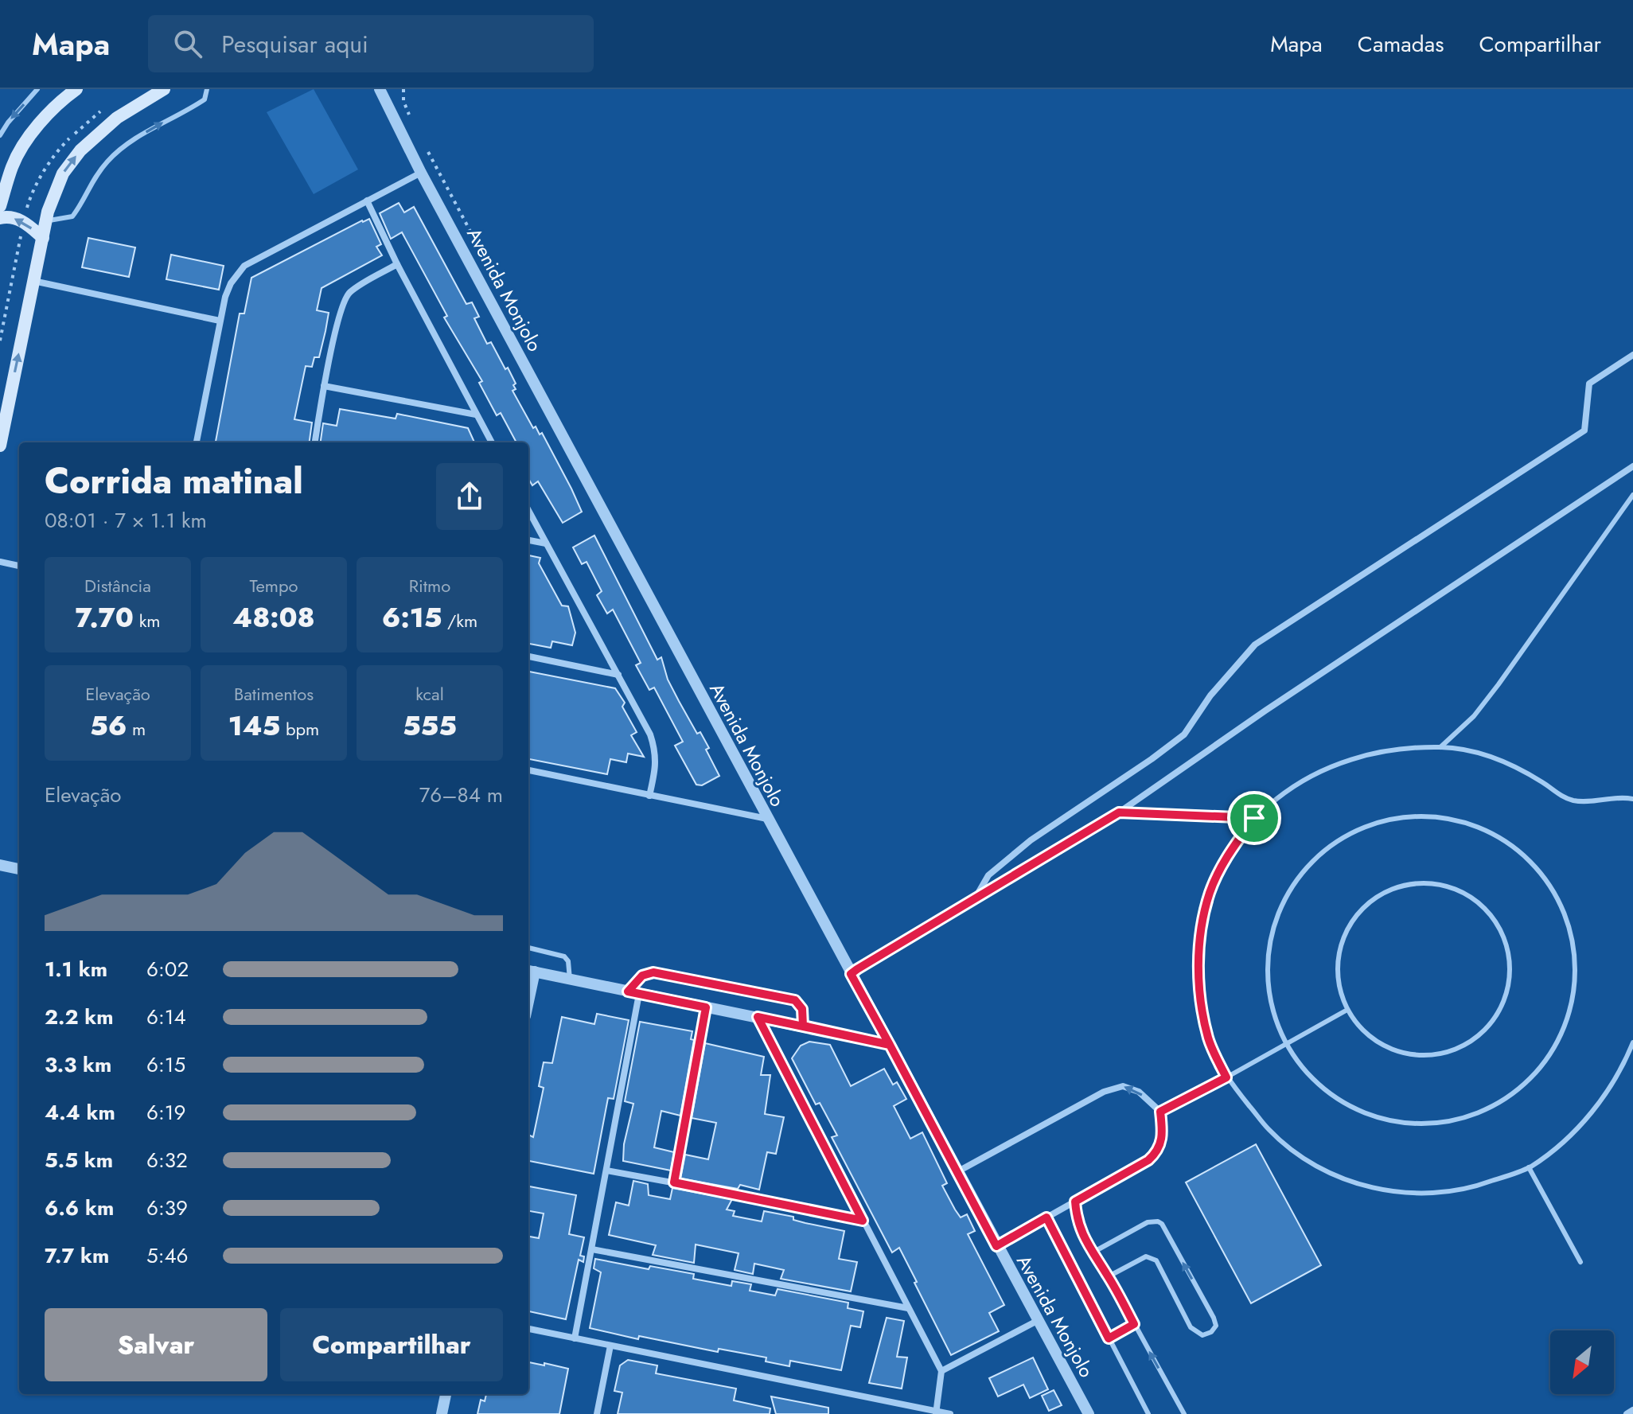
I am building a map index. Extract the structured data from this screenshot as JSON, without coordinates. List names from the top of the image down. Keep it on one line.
{"streets":{"street":["Avenida Monjolo"]},"north":"bottom left","page":{"header":"Mapa","search":"Pesquisar aqui","nav":["Mapa","Camadas","Compartilhar"],"heading":["Corrida matinal","08:01 · 7 × 1.1 km"],"stats":[["Distância","7.70 km"],["Tempo","48:08"],["Ritmo","6:15 /km"],["Elevação","56 m"],["Batimentos","145 bpm"],["kcal","555"]],"chart":["Elevação","76–84 m"],"list":[{"name":"1.1 km","note":"6:02"},{"name":"2.2 km","note":"6:14"},{"name":"3.3 km","note":"6:15"},{"name":"4.4 km","note":"6:19"},{"name":"5.5 km","note":"6:32"},{"name":"6.6 km","note":"6:39"},{"name":"7.7 km","note":"5:46"}],"buttons":["Salvar","Compartilhar"]}}
